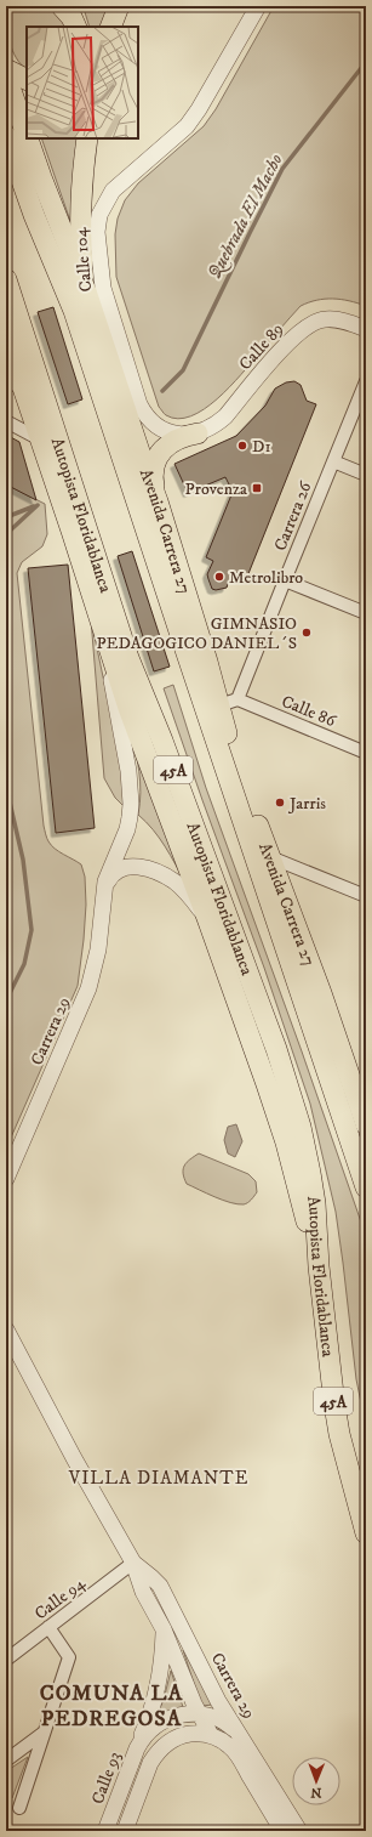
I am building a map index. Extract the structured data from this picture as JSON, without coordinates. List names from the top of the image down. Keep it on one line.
{"streets":{"highway":["Autopista Floridablanca","Avenida Carrera 27","45A"],"street":["Calle 104","Calle 89","Carrera 26","Calle 86","Carrera 29","Calle 94","Calle 93"]},"crossings":[["Calle 104","Calle 89"],["Autopista Floridablanca","45A"],["Carrera 26","Avenida Carrera 27"],["Carrera 26","Calle 86"],["Avenida Carrera 27","Calle 86"],["45A","Carrera 29"],["Carrera 29","Calle 94"],["Carrera 29","Calle 93"]],"districts":["VILLA DIAMANTE","COMUNA LA PEDREGOSA"],"water":["Quebrada El Macho"],"places":{"other":["D1","Metrolibro","GIMNASIO PEDAGOGICO DANIEL´S","Jarris"],"transit":["Provenza"]},"north":"bottom"}
